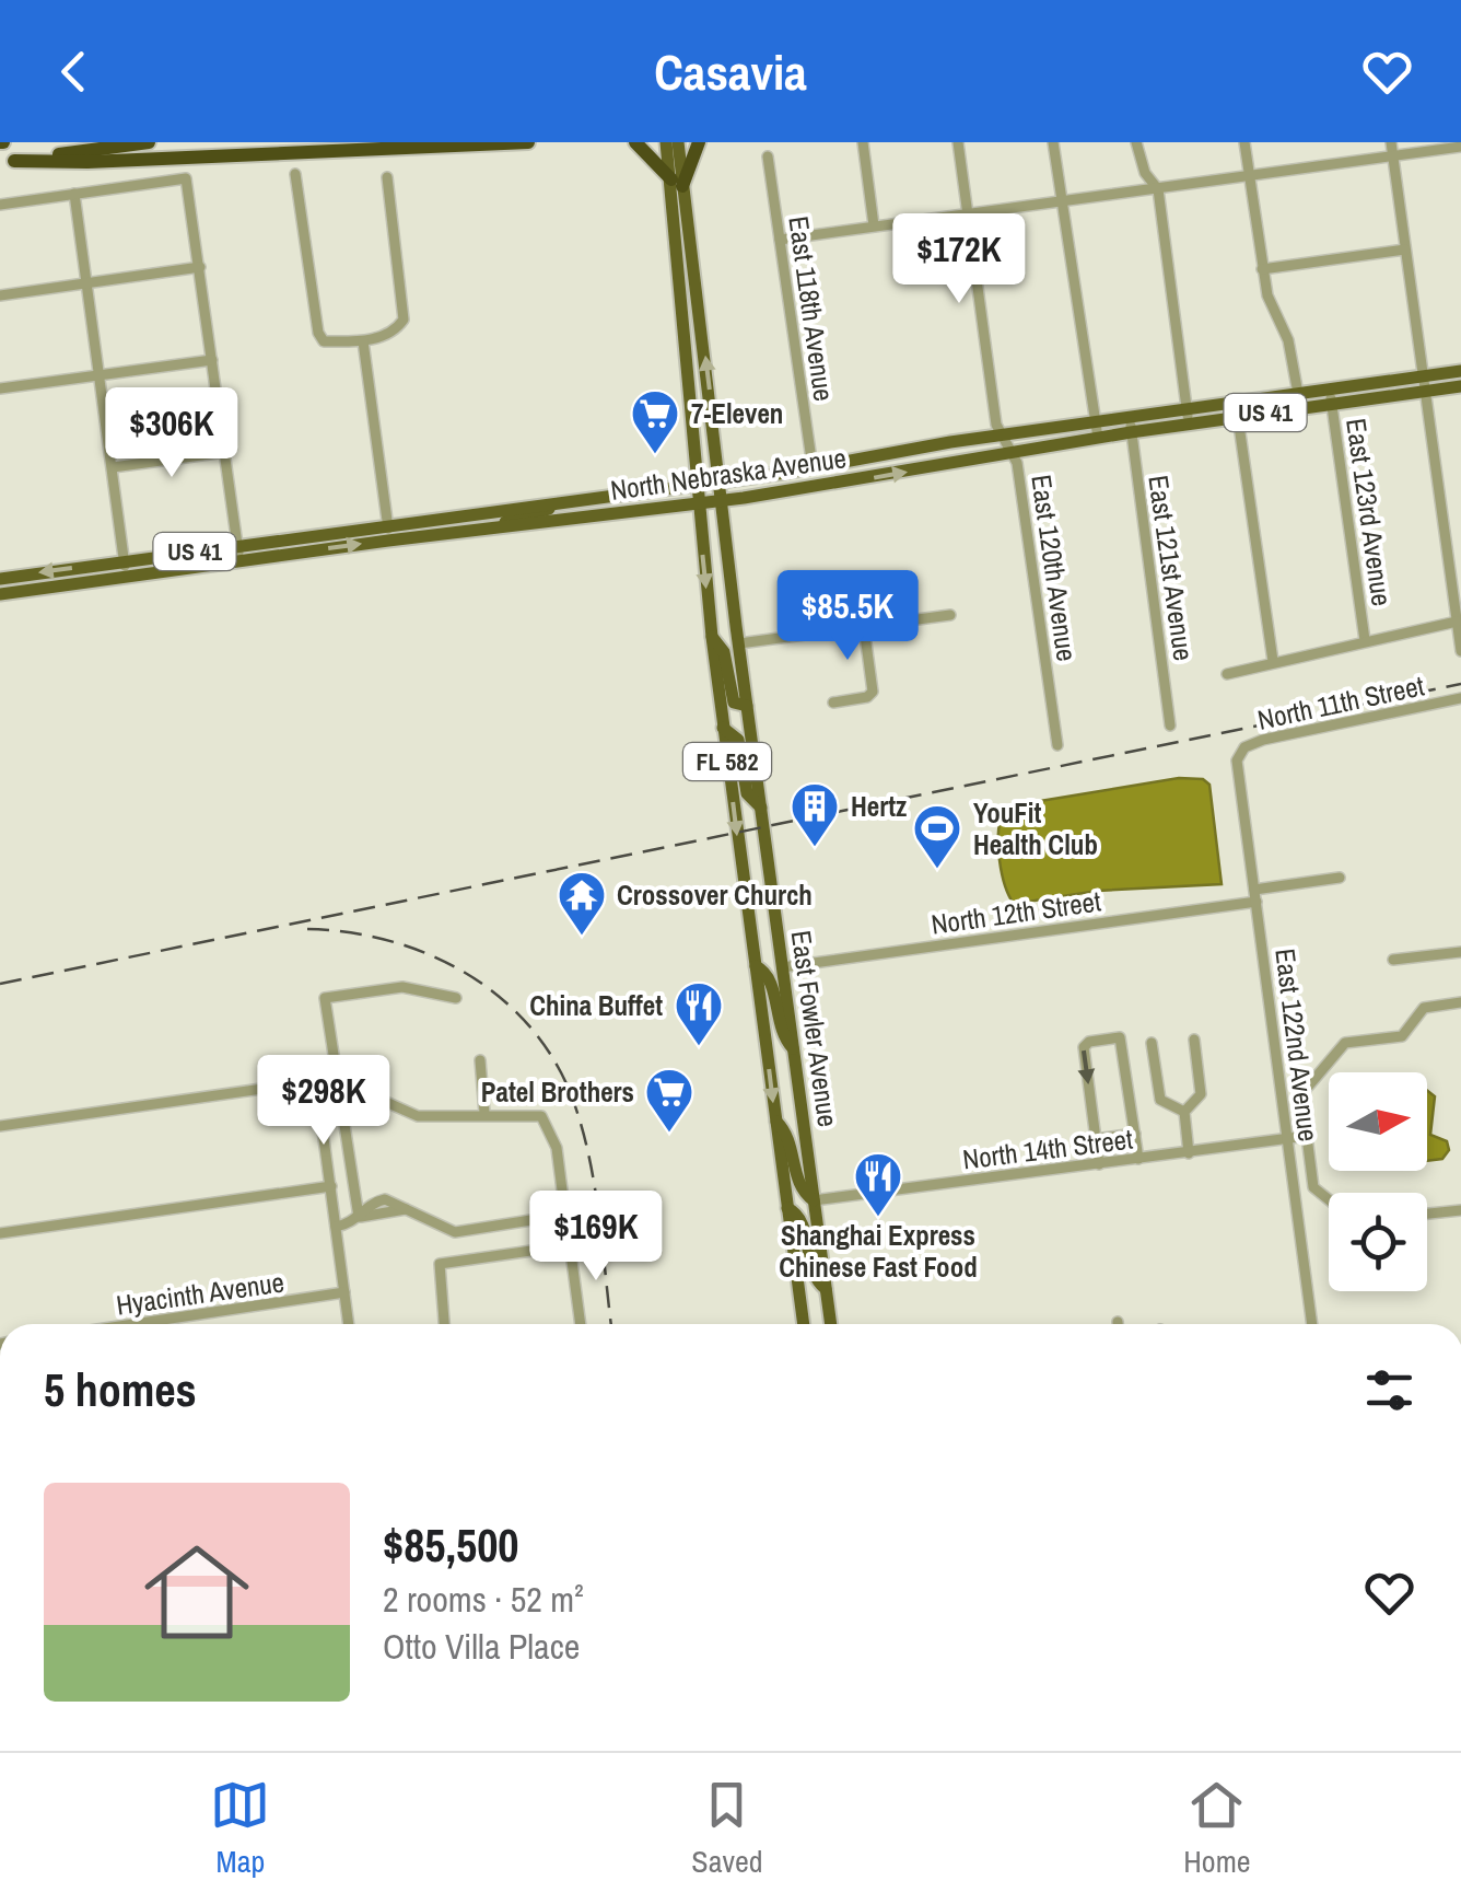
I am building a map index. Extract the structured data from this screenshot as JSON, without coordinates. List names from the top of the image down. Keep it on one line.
{"streets":{"main road":["US 41","North Nebraska Avenue","FL 582","East Fowler Avenue"],"street":["East 118th Avenue","East 123rd Avenue","East 120th Avenue","East 121st Avenue","North 11th Street","North 12th Street","East 122nd Avenue","North 14th Street","Hyacinth Avenue"]},"crossings":[["East 118th Avenue","North Nebraska Avenue"],["North Nebraska Avenue","East 123rd Avenue"],["North Nebraska Avenue","East 120th Avenue"],["North Nebraska Avenue","East 121st Avenue"],["North Nebraska Avenue","East Fowler Avenue"],["North 11th Street","East 122nd Avenue"],["North 12th Street","East Fowler Avenue"],["North 12th Street","East 122nd Avenue"],["East Fowler Avenue","North 14th Street"],["East 122nd Avenue","North 14th Street"]],"places":{"supermarket":["7-Eleven","Patel Brothers"],"building":["Hertz"],"sports":["YouFit Health Club"],"temple":["Crossover Church"],"restaurant":["China Buffet","Shanghai Express Chinese Fast Food"]},"north":"right","page":{"header":"Casavia","price":["$172K","$306K","$85.5K","$298K","$169K"],"heading":"5 homes","list":[{"name":"$85,500","note":"2 rooms · 52 m² · Otto Villa Place"}],"tabs":["Map","Saved","Home"]}}
